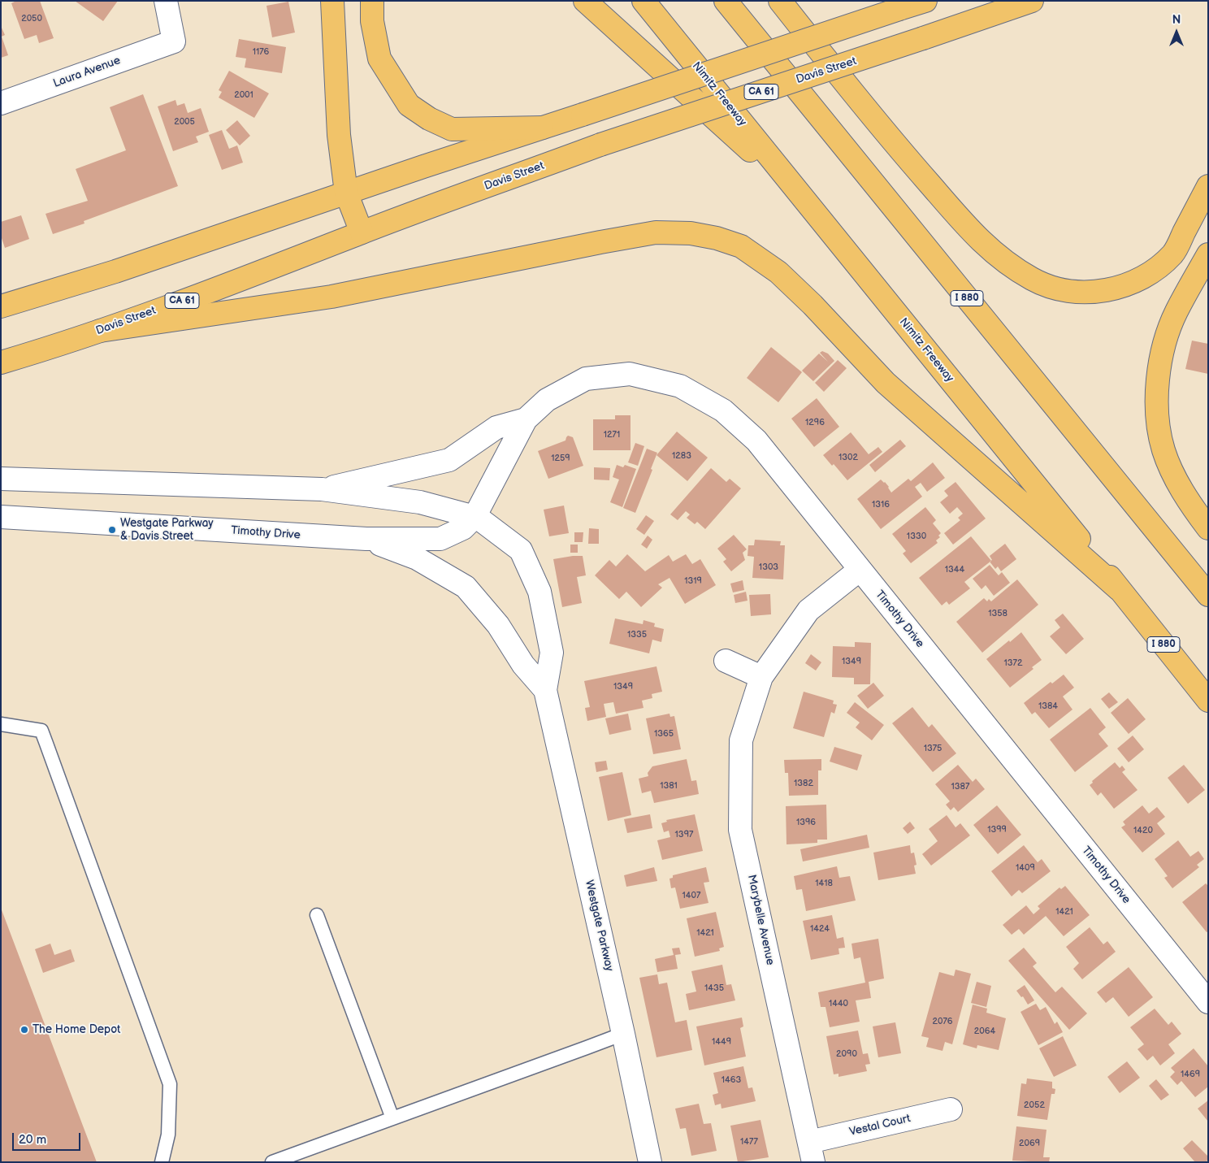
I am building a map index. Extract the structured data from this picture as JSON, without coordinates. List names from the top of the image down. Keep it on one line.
{"streets":{"main road":["Davis Street","CA 61","Nimitz Freeway","I 880"],"street":["Laura Avenue","Timothy Drive","Marybelle Avenue","Westgate Parkway","Vestal Court"]},"crossings":[["Timothy Drive","Marybelle Avenue"],["Timothy Drive","Westgate Parkway"],["Marybelle Avenue","Vestal Court"]],"places":["Westgate Parkway & Davis Street","The Home Depot"],"house_numbers":["2050","1176","2001","2005","1296","1271","1283","1302","1259","1316","1330","1303","1344","1319","1358","1335","1349","1372","1349","1384","1365","1375","1382","1381","1387","1396","1399","1420","1397","1409","1418","1407","1421","1424","1421","1435","1440","2076","2064","1449","2090","1469","1463","2052","1477","2069"],"scale_bar":"20 m","north":"top"}
